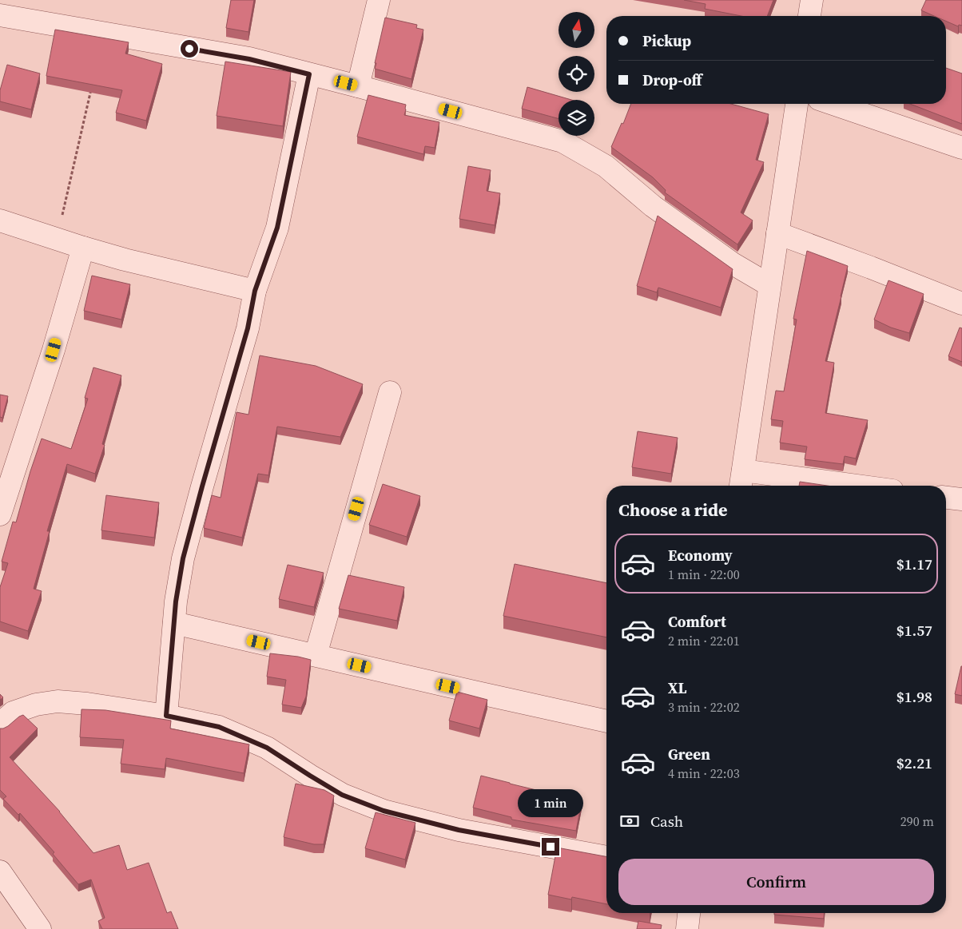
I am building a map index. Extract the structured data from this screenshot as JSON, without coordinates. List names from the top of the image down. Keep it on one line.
{"north":"top","page":{"banner":["Pickup","Drop-off"],"heading":"Choose a ride","list":[{"name":"Economy","note":"1 min · 22:00","value":"$1.17"},{"name":"Comfort","note":"2 min · 22:01","value":"$1.57"},{"name":"XL","note":"3 min · 22:02","value":"$1.98"},{"name":"Green","note":"4 min · 22:03","value":"$2.21"}],"bubble":"1 min","pay":["Cash","290 m"],"buttons":"Confirm"}}
